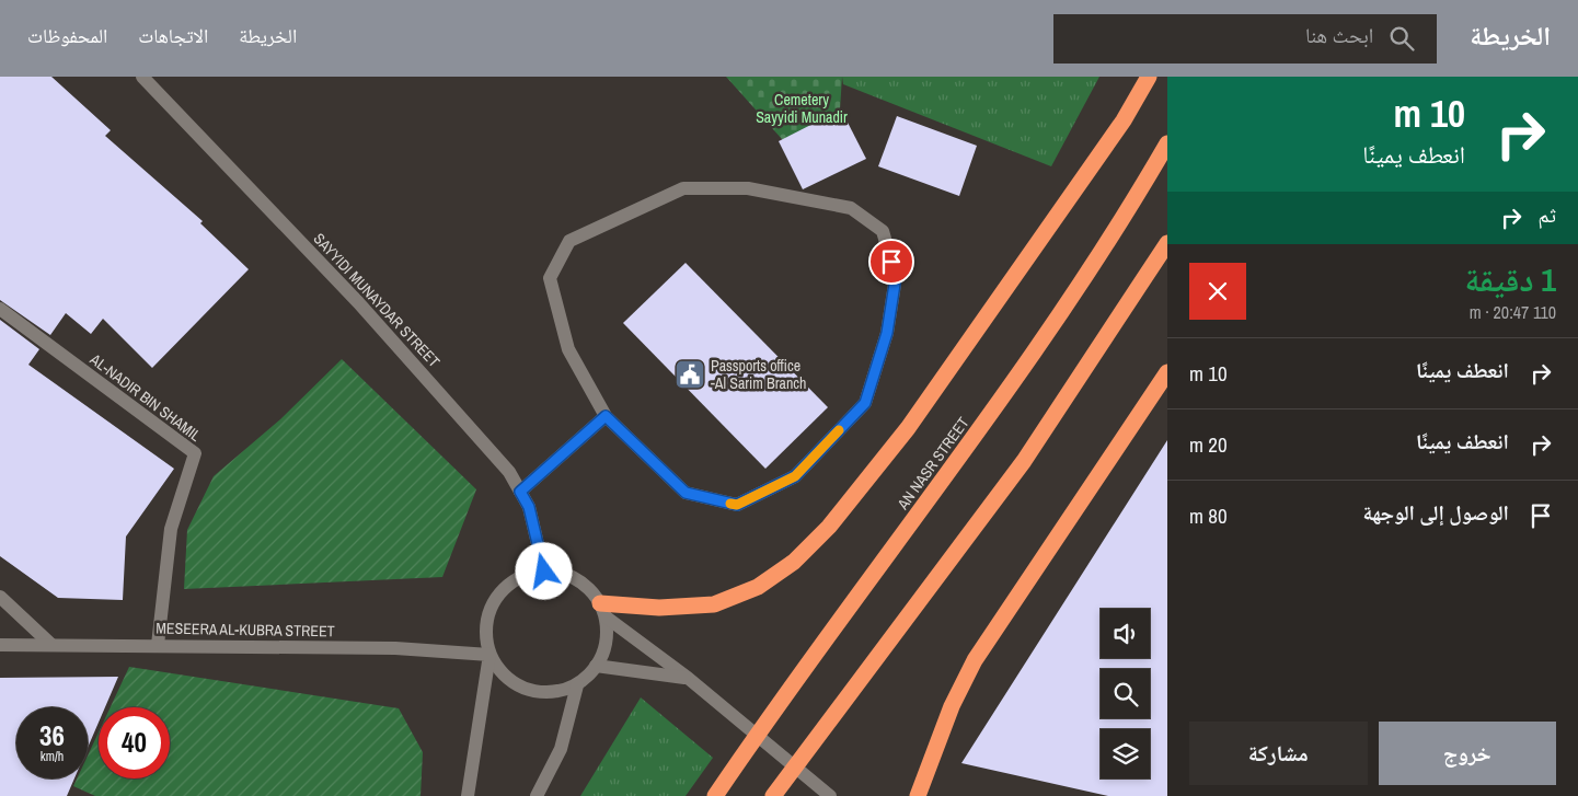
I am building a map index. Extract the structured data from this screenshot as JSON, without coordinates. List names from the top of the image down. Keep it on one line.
{"streets":{"highway":["AN NASR STREET"],"street":["SAYYIDI MUNAYDAR STREET","AL-NADIR BIN SHAMIL","MESEERA AL-KUBRA STREET"]},"crossings":[["SAYYIDI MUNAYDAR STREET","MESEERA AL-KUBRA STREET"],["AL-NADIR BIN SHAMIL","MESEERA AL-KUBRA STREET"]],"parks":["Cemetery Sayyidi Munadir"],"places":{"public building":["Passports office -Al Sarim Branch"]},"page":{"header":"الخريطة","search":"ابحث هنا","nav":["الخريطة","الاتجاهات","المحفوظات"],"turn":["10 m","انعطف يمينًا"],"then":"ثم","heading":["1 دقيقة","110 m · 20:47"],"list":[{"name":"انعطف يمينًا","value":"10 m"},{"name":"انعطف يمينًا","value":"20 m"},{"name":"الوصول إلى الوجهة","value":"80 m"}],"speed":"36 km/h","limit":"40","buttons":["خروج","مشاركة"]}}
